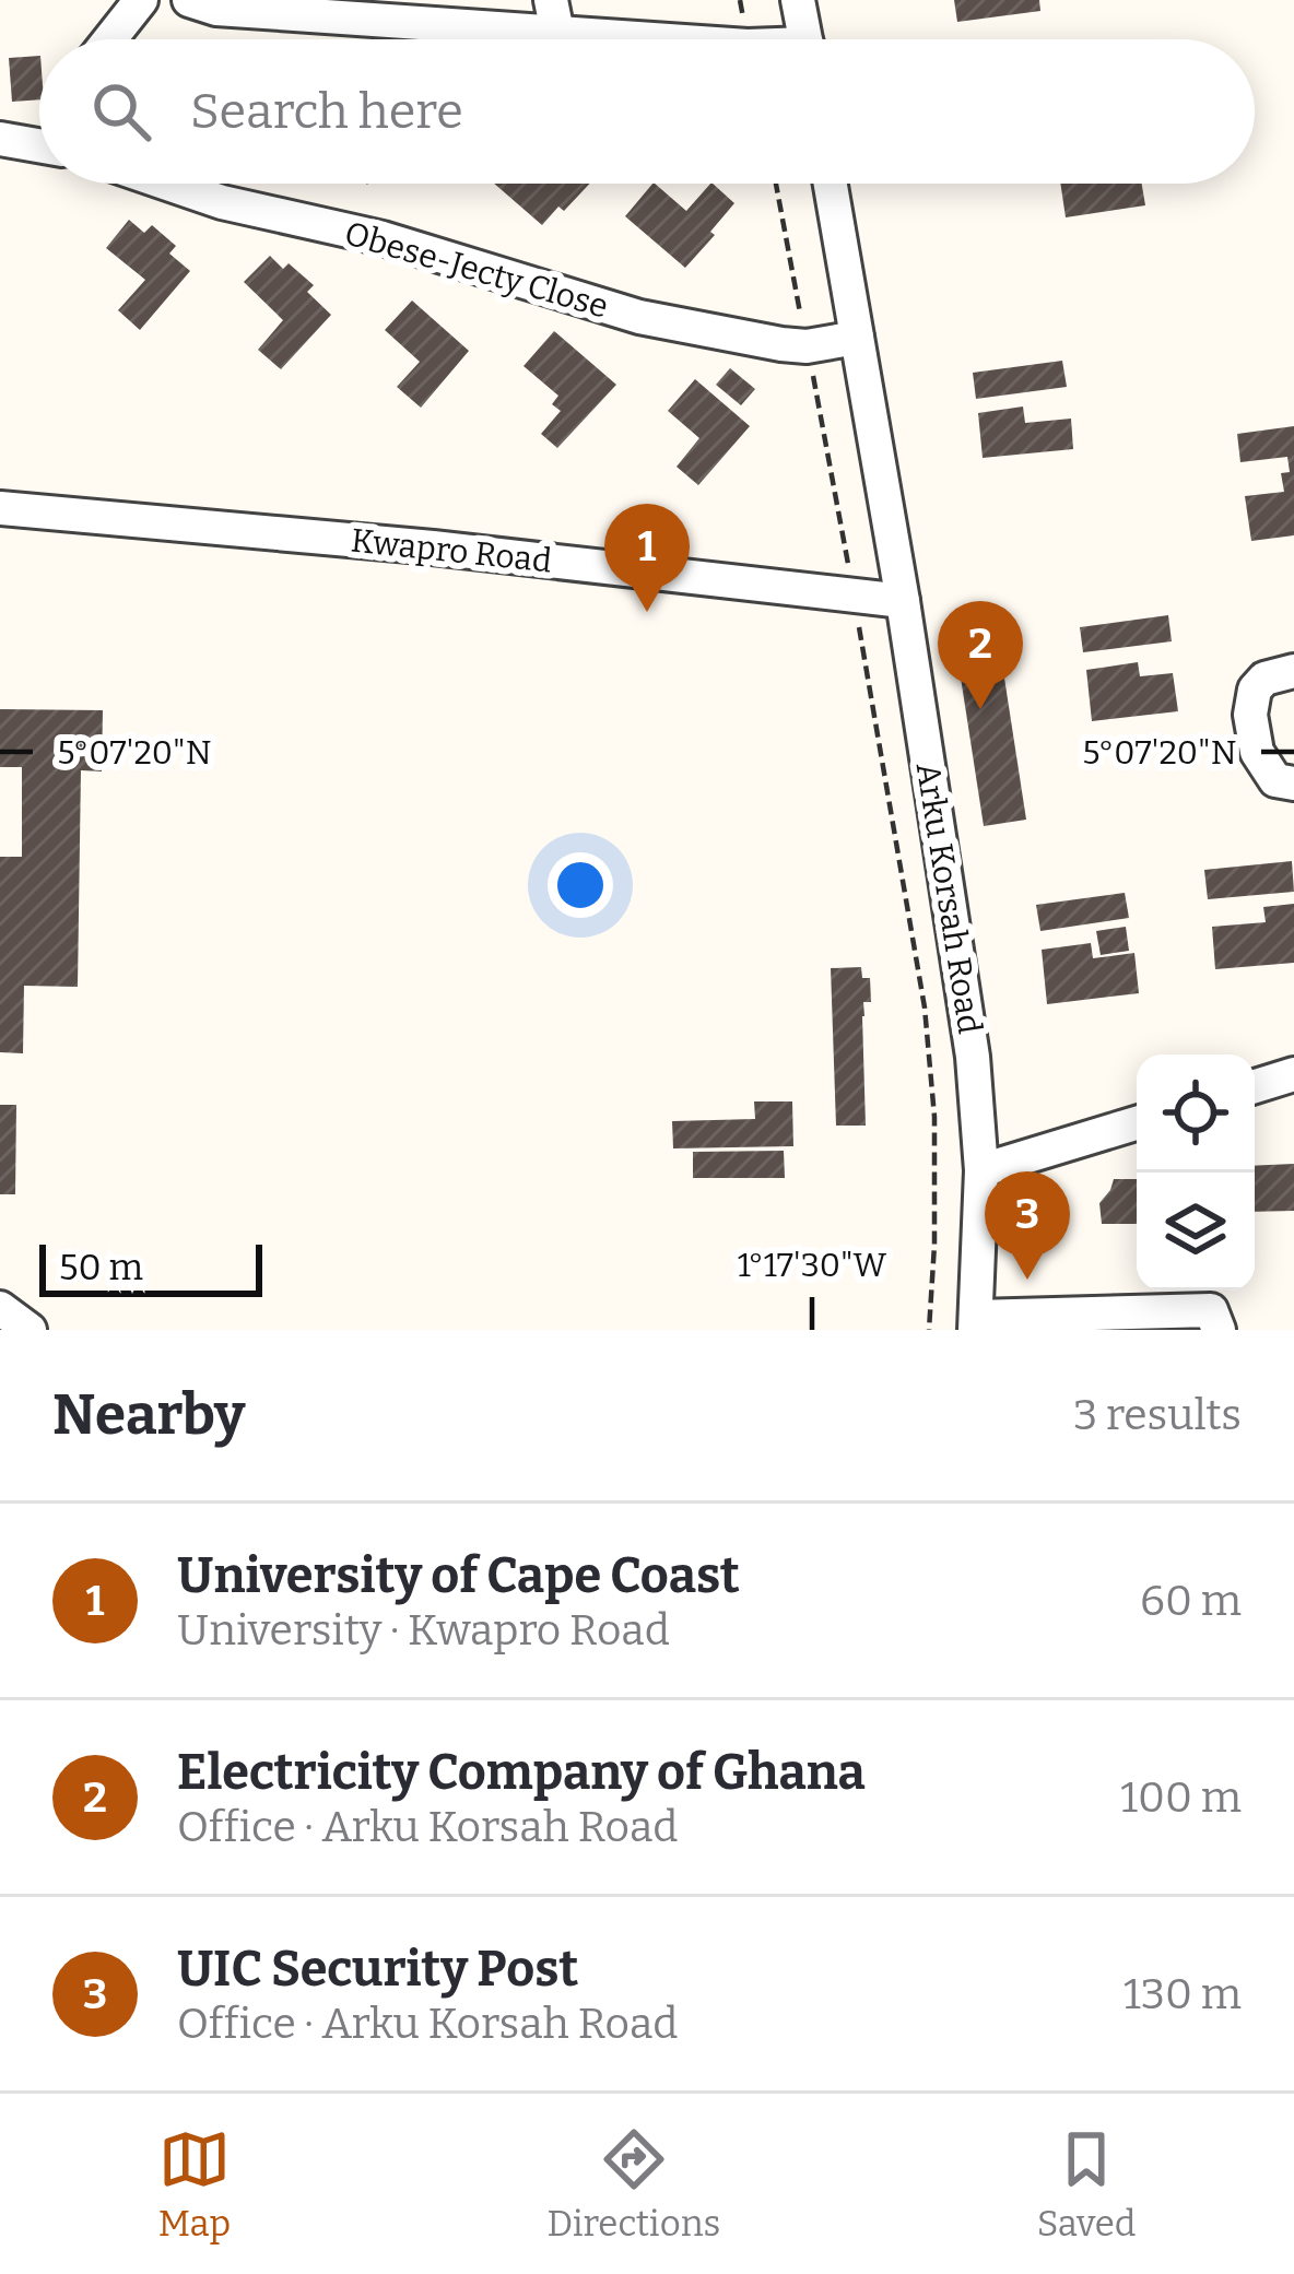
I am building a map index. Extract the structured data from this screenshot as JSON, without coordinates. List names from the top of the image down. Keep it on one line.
{"streets":{"street":["Obese-Jecty Close","Kwapro Road","Arku Korsah Road"]},"crossings":[["Obese-Jecty Close","Arku Korsah Road"],["Kwapro Road","Arku Korsah Road"]],"scale_bar":"50 m","page":{"search":"Search here","pins":["1","2","3"],"scale":"50 m","heading":["Nearby","3 results"],"list":[{"mark":"1","name":"University of Cape Coast","note":"University · Kwapro Road","value":"60 m"},{"mark":"2","name":"Electricity Company of Ghana","note":"Office · Arku Korsah Road","value":"100 m"},{"mark":"3","name":"UIC Security Post","note":"Office · Arku Korsah Road","value":"130 m"}],"nav":["Map","Directions","Saved"]},"coordinates":["5°07'20\"N","1°17'30\"W"]}
